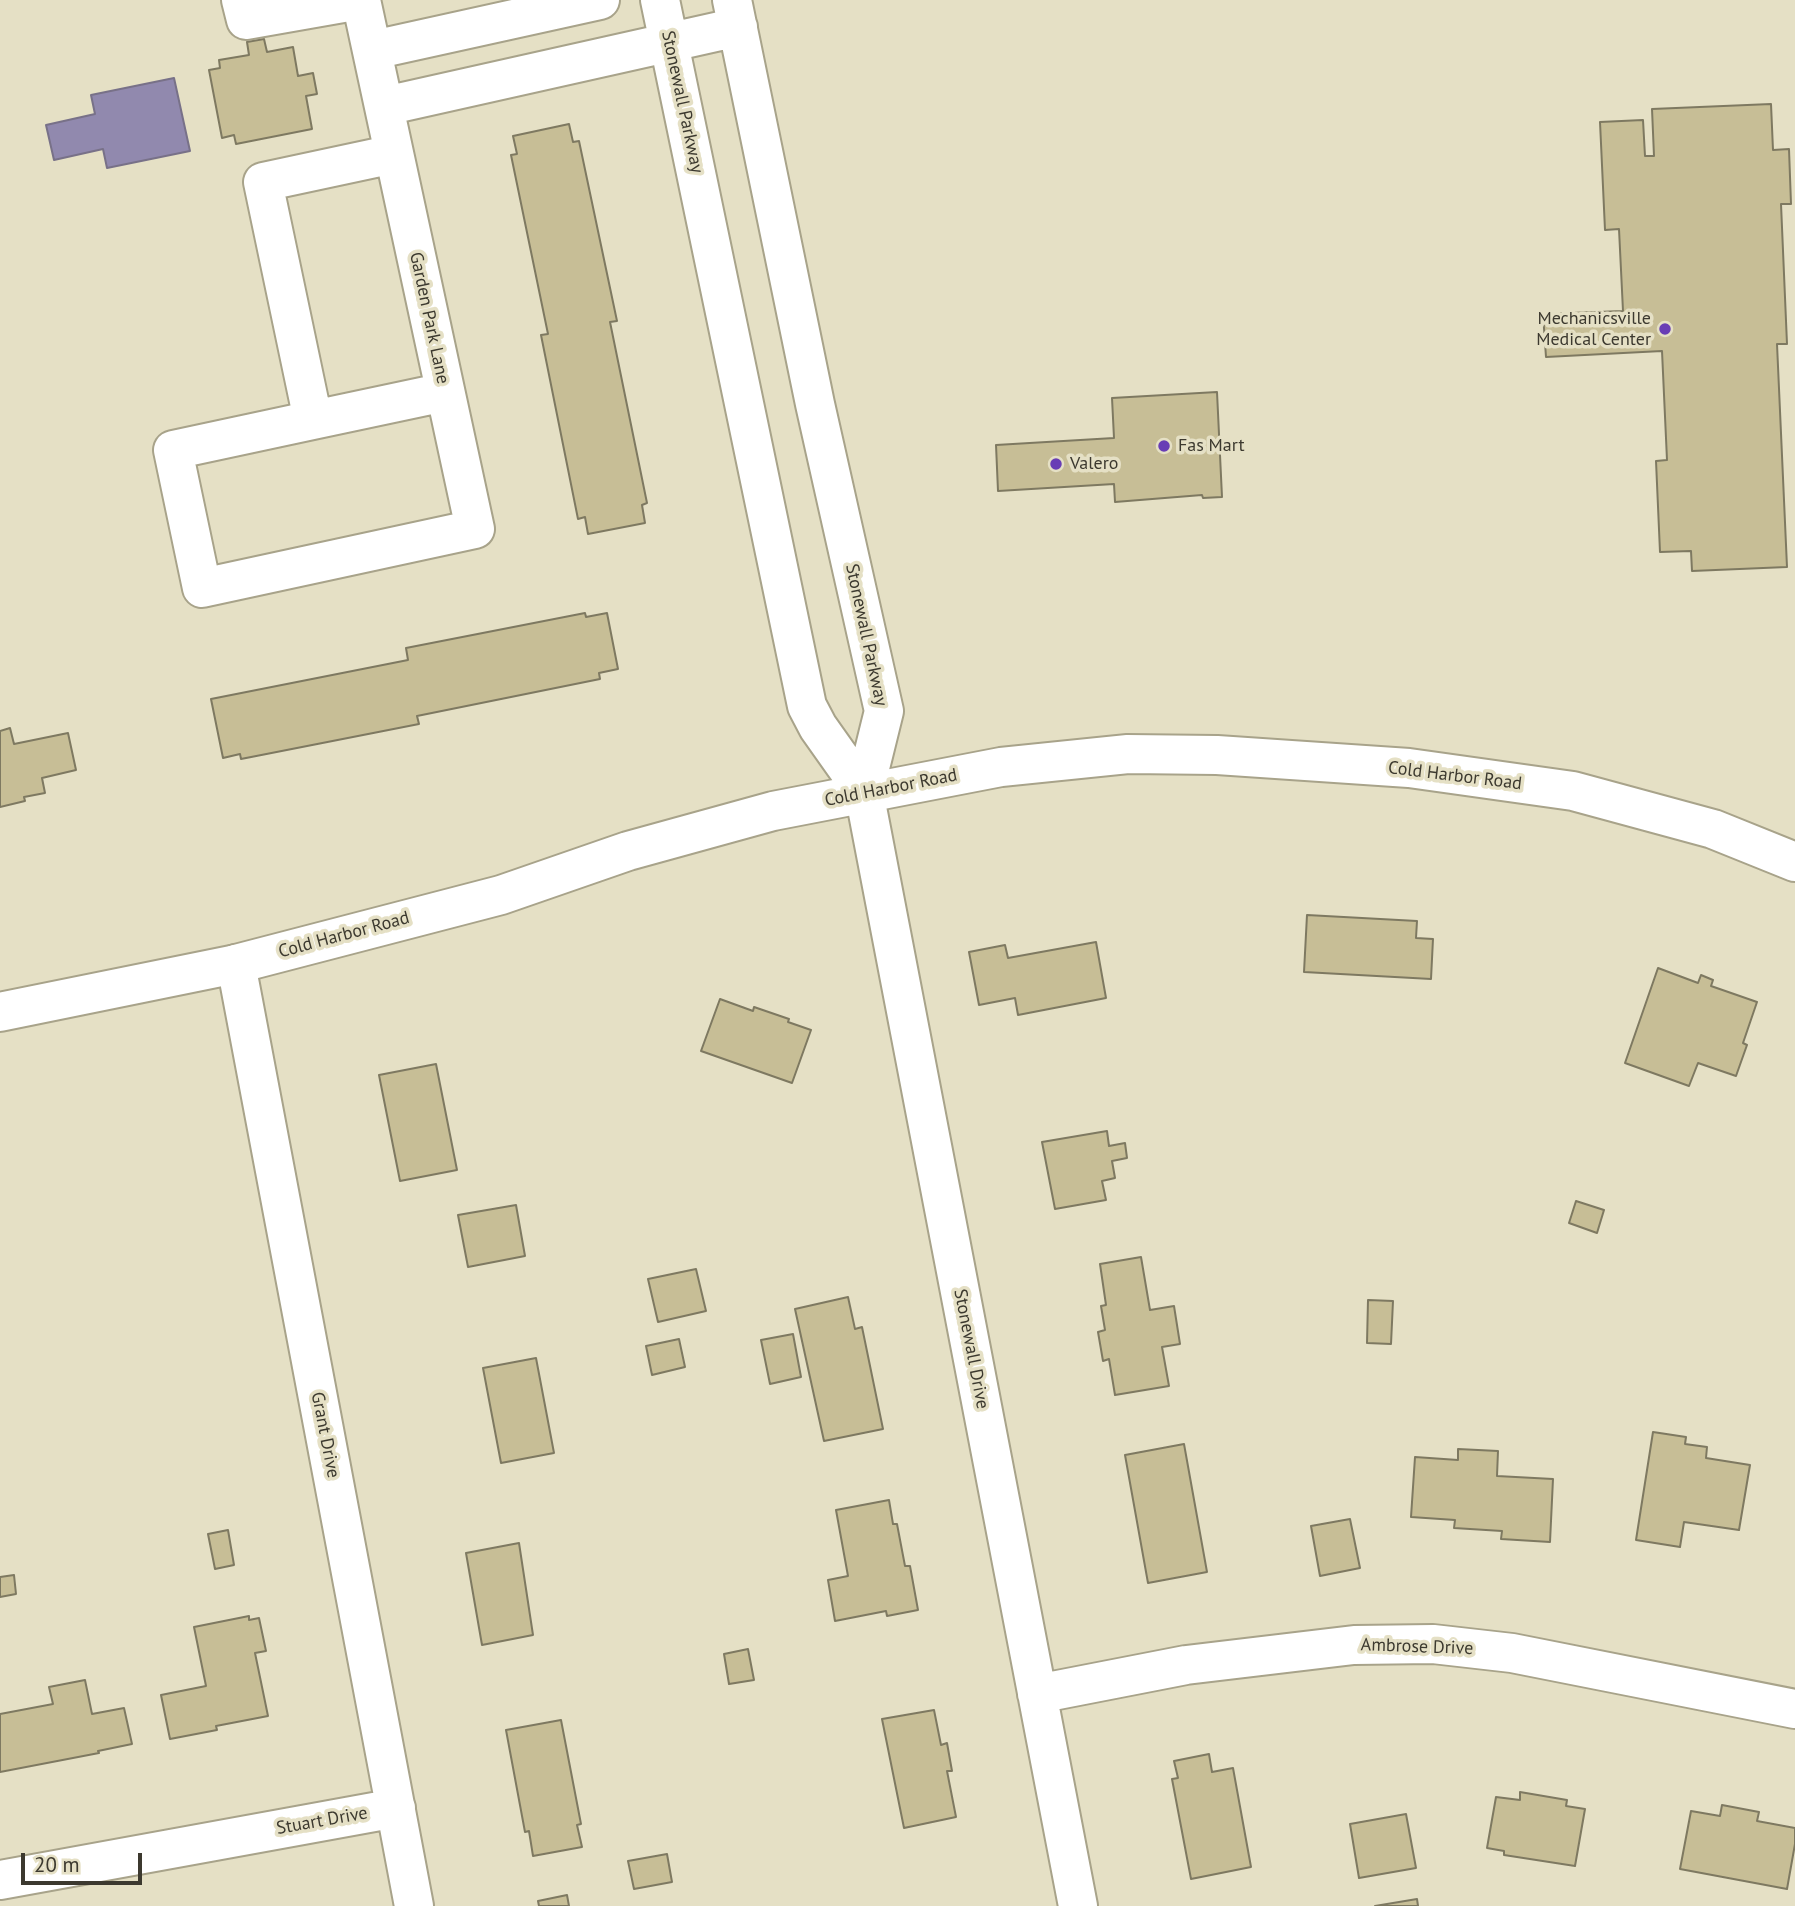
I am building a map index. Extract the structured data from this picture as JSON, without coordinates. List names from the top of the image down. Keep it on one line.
{"streets":{"street":["Stonewall Parkway","Garden Park Lane","Cold Harbor Road","Stonewall Drive","Grant Drive","Ambrose Drive","Stuart Drive"]},"crossings":[["Stonewall Parkway","Cold Harbor Road"],["Stonewall Parkway","Stonewall Drive"],["Cold Harbor Road","Stonewall Drive"],["Cold Harbor Road","Grant Drive"],["Stonewall Drive","Ambrose Drive"],["Grant Drive","Stuart Drive"]],"places":["Mechanicsville Medical Center","Fas Mart","Valero"],"scale_bar":"20 m"}
